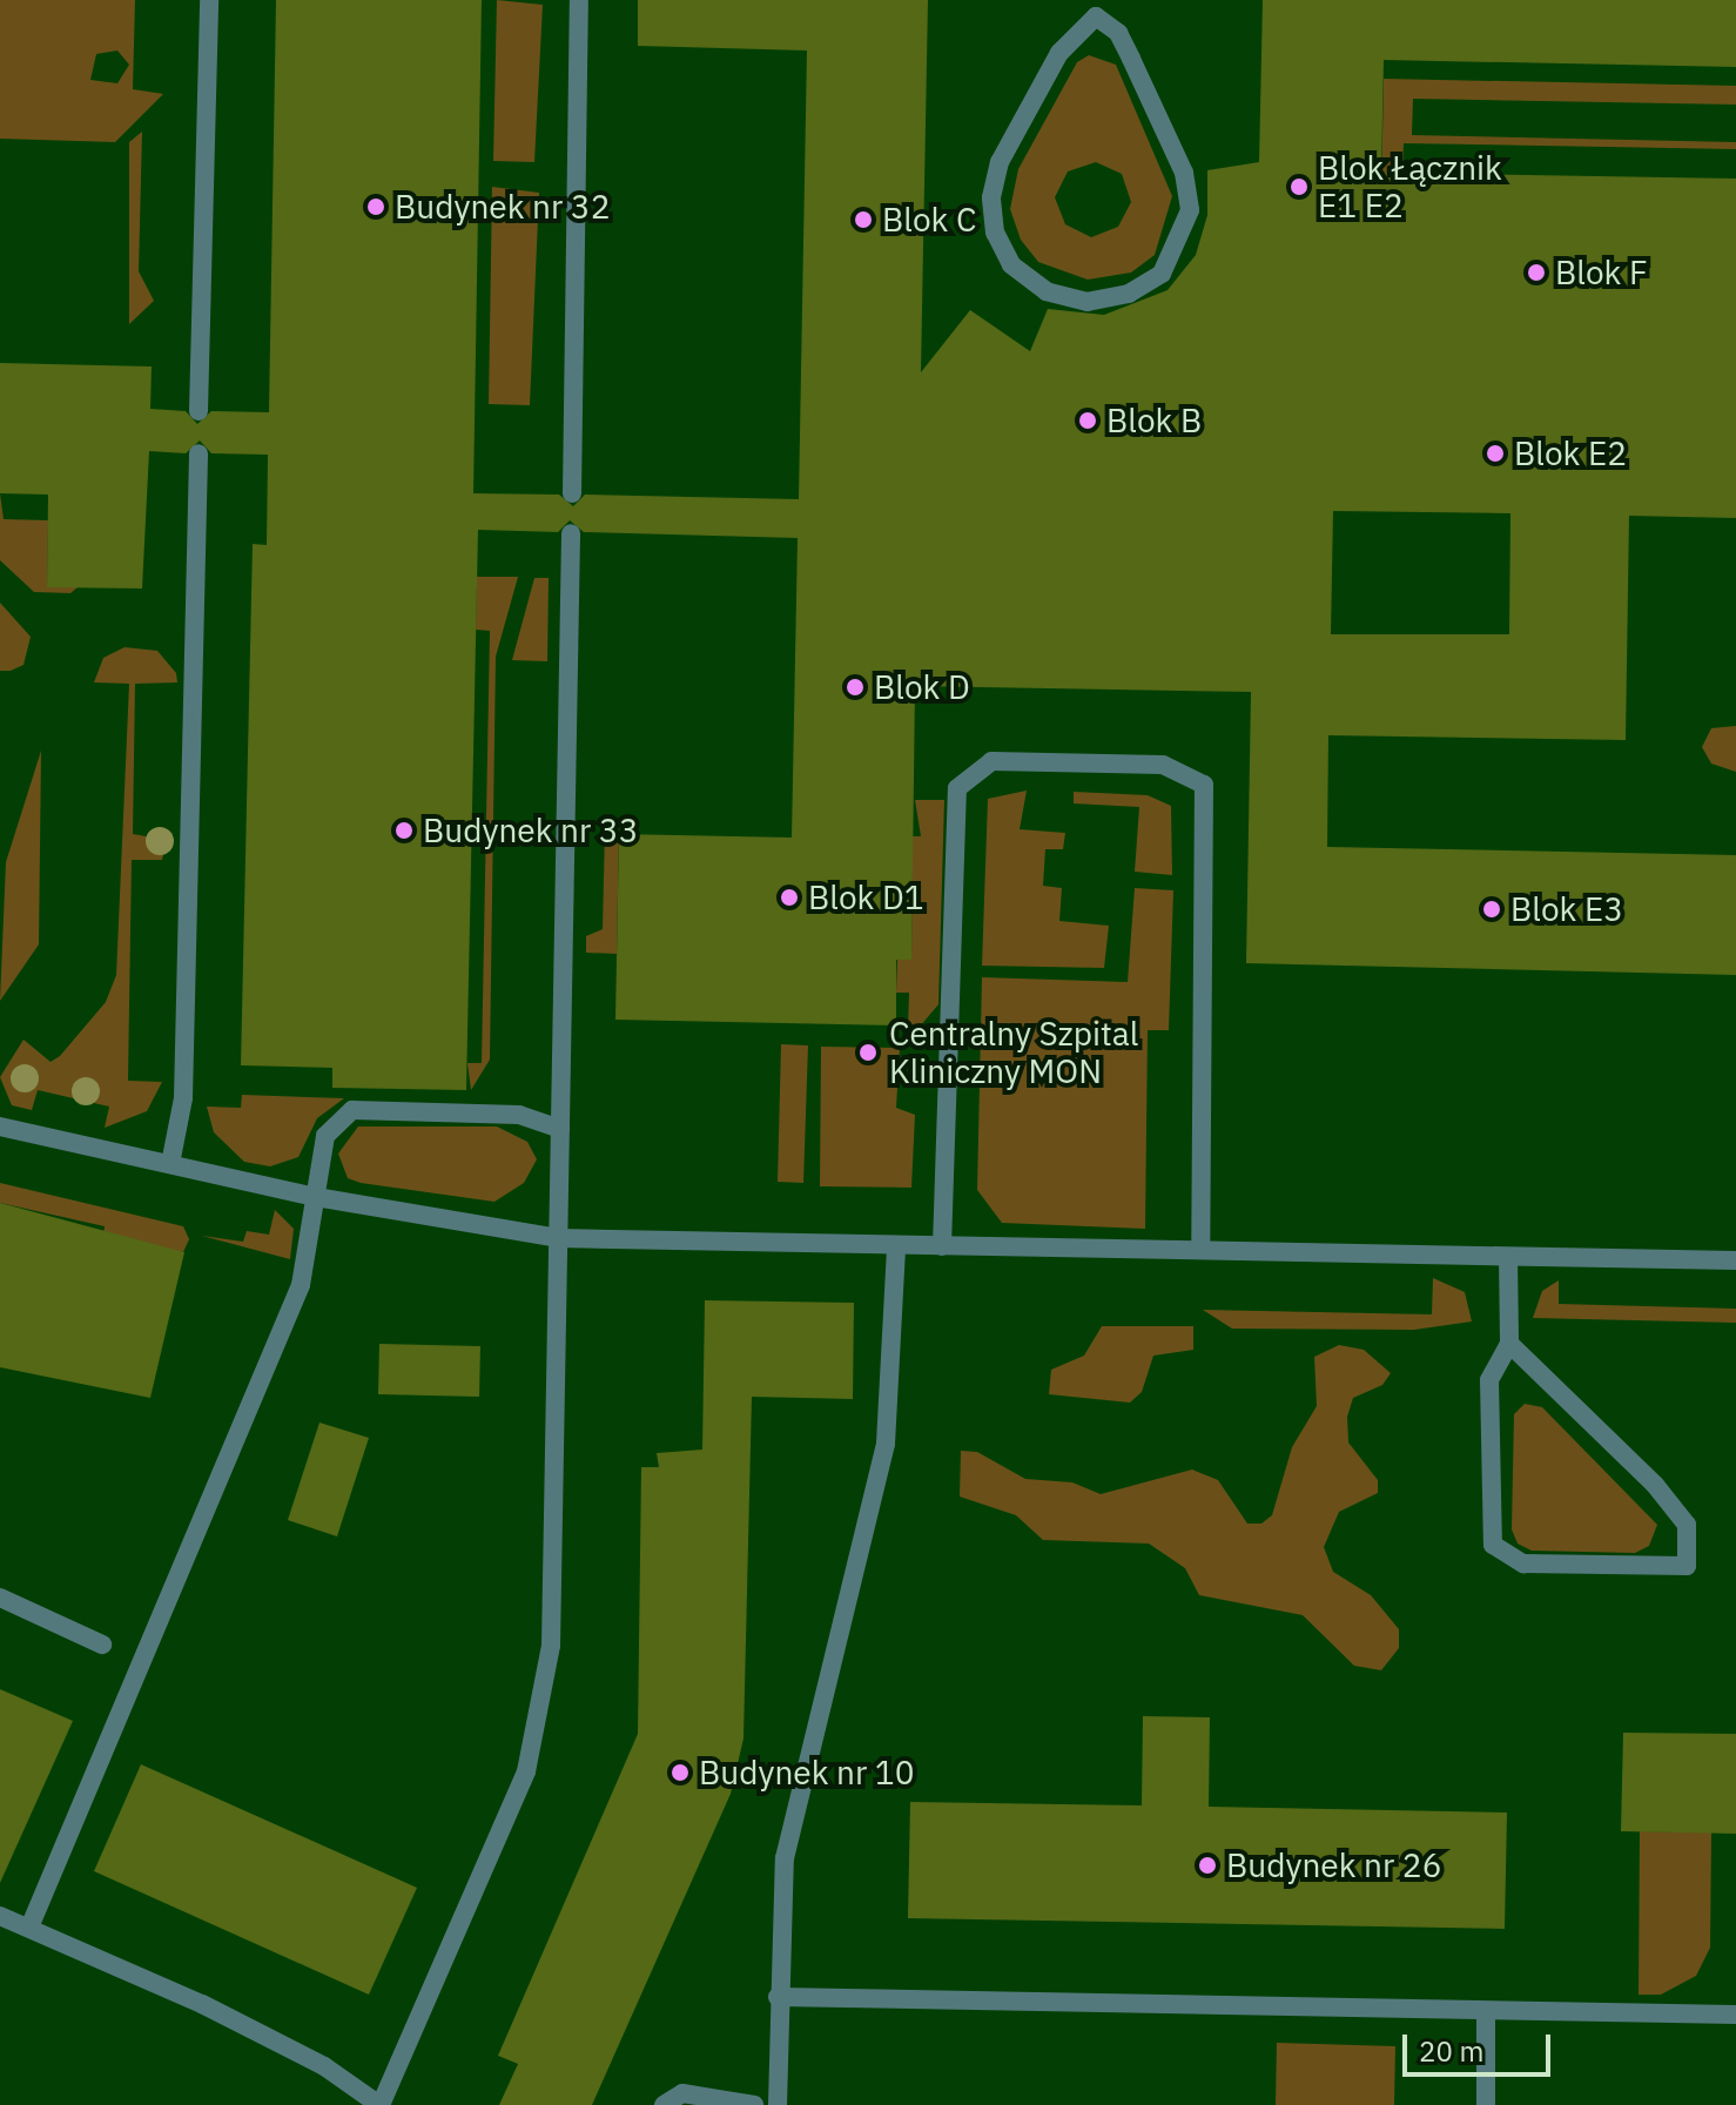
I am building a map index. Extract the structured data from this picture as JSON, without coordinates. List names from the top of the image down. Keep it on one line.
{"places":["Blok Łącznik E1 E2","Budynek nr 32","Blok C","Blok F","Blok B","Blok E2","Blok D","Budynek nr 33","Blok D1","Blok E3","Centralny Szpital Kliniczny MON","Budynek nr 10","Budynek nr 26"],"scale_bar":"20 m"}
